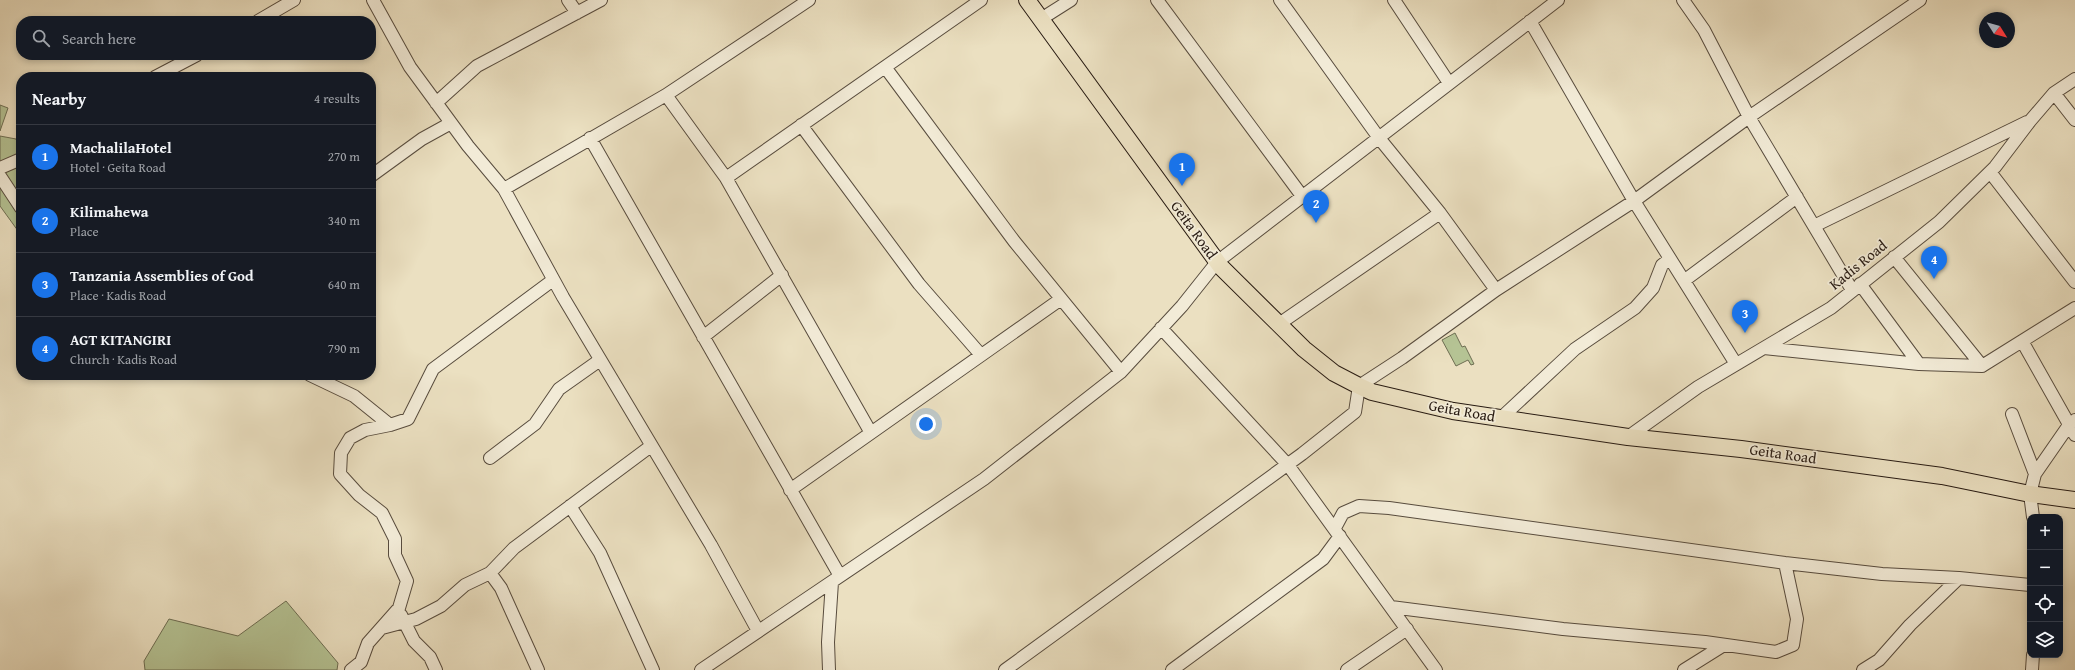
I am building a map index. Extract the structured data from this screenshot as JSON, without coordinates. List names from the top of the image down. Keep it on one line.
{"streets":{"main road":["Geita Road"],"street":["Kadis Road"]},"crossings":[["Geita Road","Kadis Road"]],"north":"bottom right","page":{"search":"Search here","heading":["Nearby","4 results"],"list":[{"mark":"1","name":"MachalilaHotel","note":"Hotel · Geita Road","value":"270 m"},{"mark":"2","name":"Kilimahewa","note":"Place","value":"340 m"},{"mark":"3","name":"Tanzania Assemblies of God","note":"Place · Kadis Road","value":"640 m"},{"mark":"4","name":"AGT KITANGIRI","note":"Church · Kadis Road","value":"790 m"}],"pins":["1","2","4","3"],"map_buttons":["+","−"]}}
